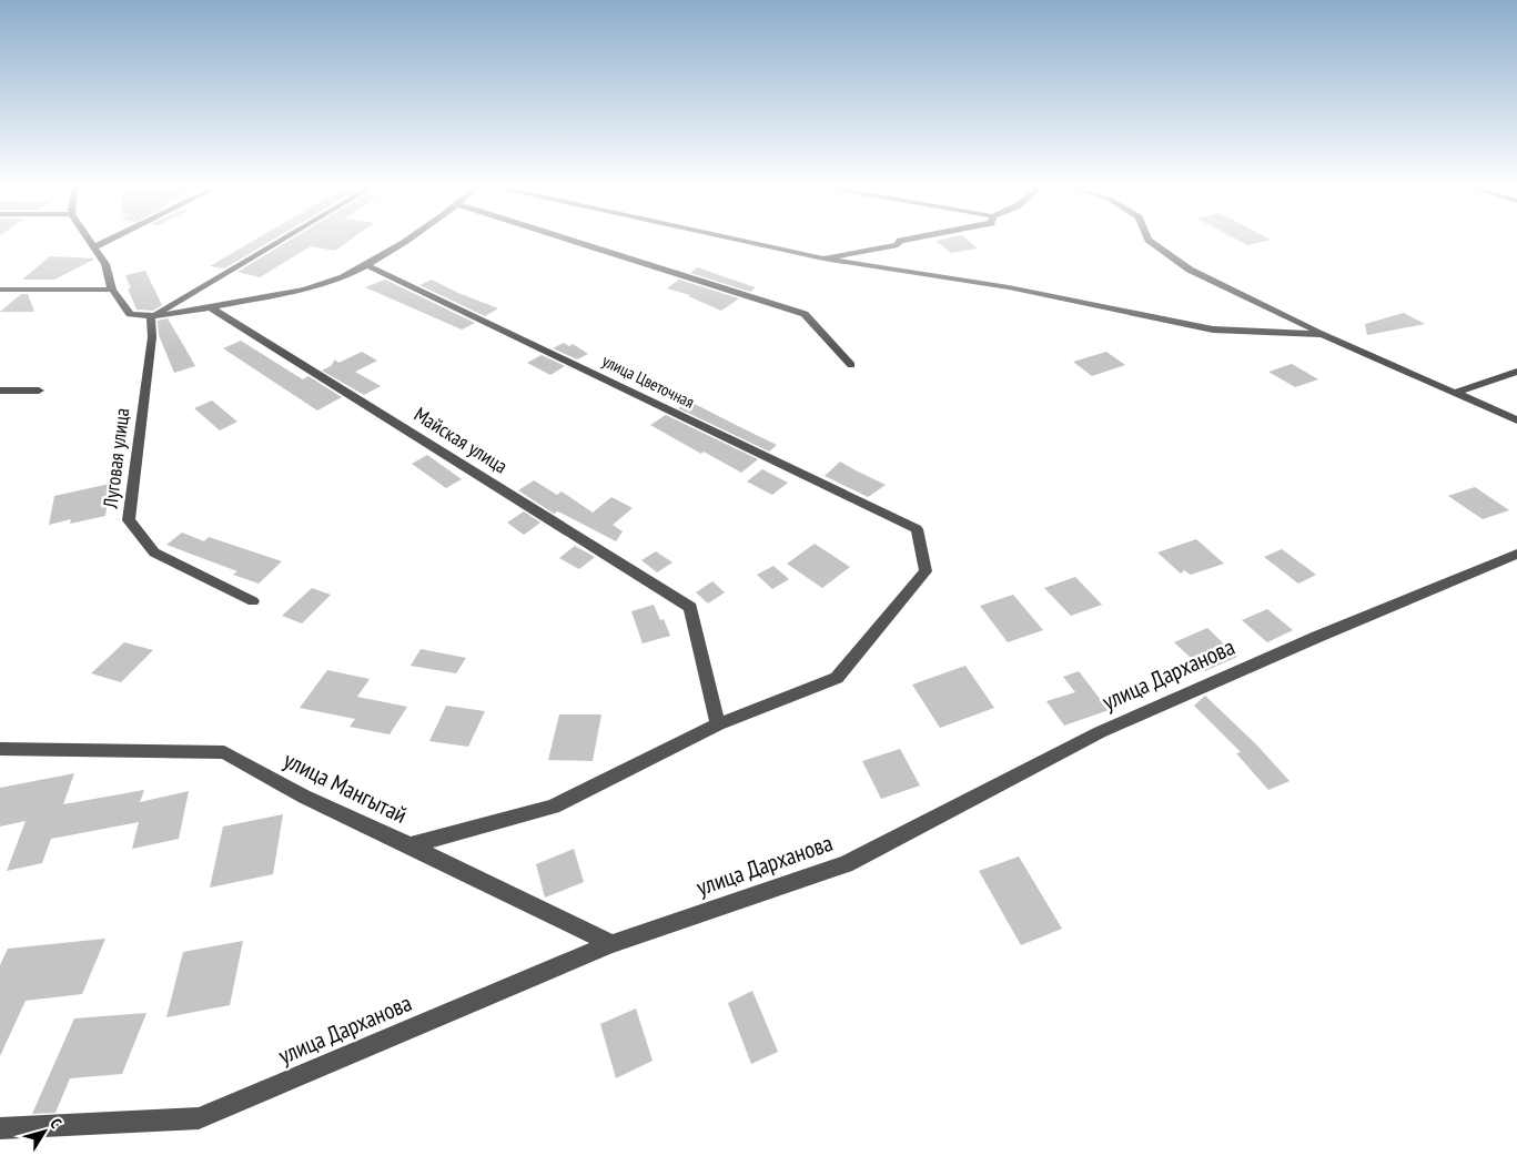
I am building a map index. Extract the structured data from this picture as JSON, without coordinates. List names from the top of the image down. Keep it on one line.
{"streets":{"street":["улица Цветочная","Майская улица","Луговая улица","улица Дарханова","улица Мангытай"]},"crossings":[["улица Цветочная","улица Мангытай"],["Майская улица","улица Мангытай"]],"north":"top right"}
